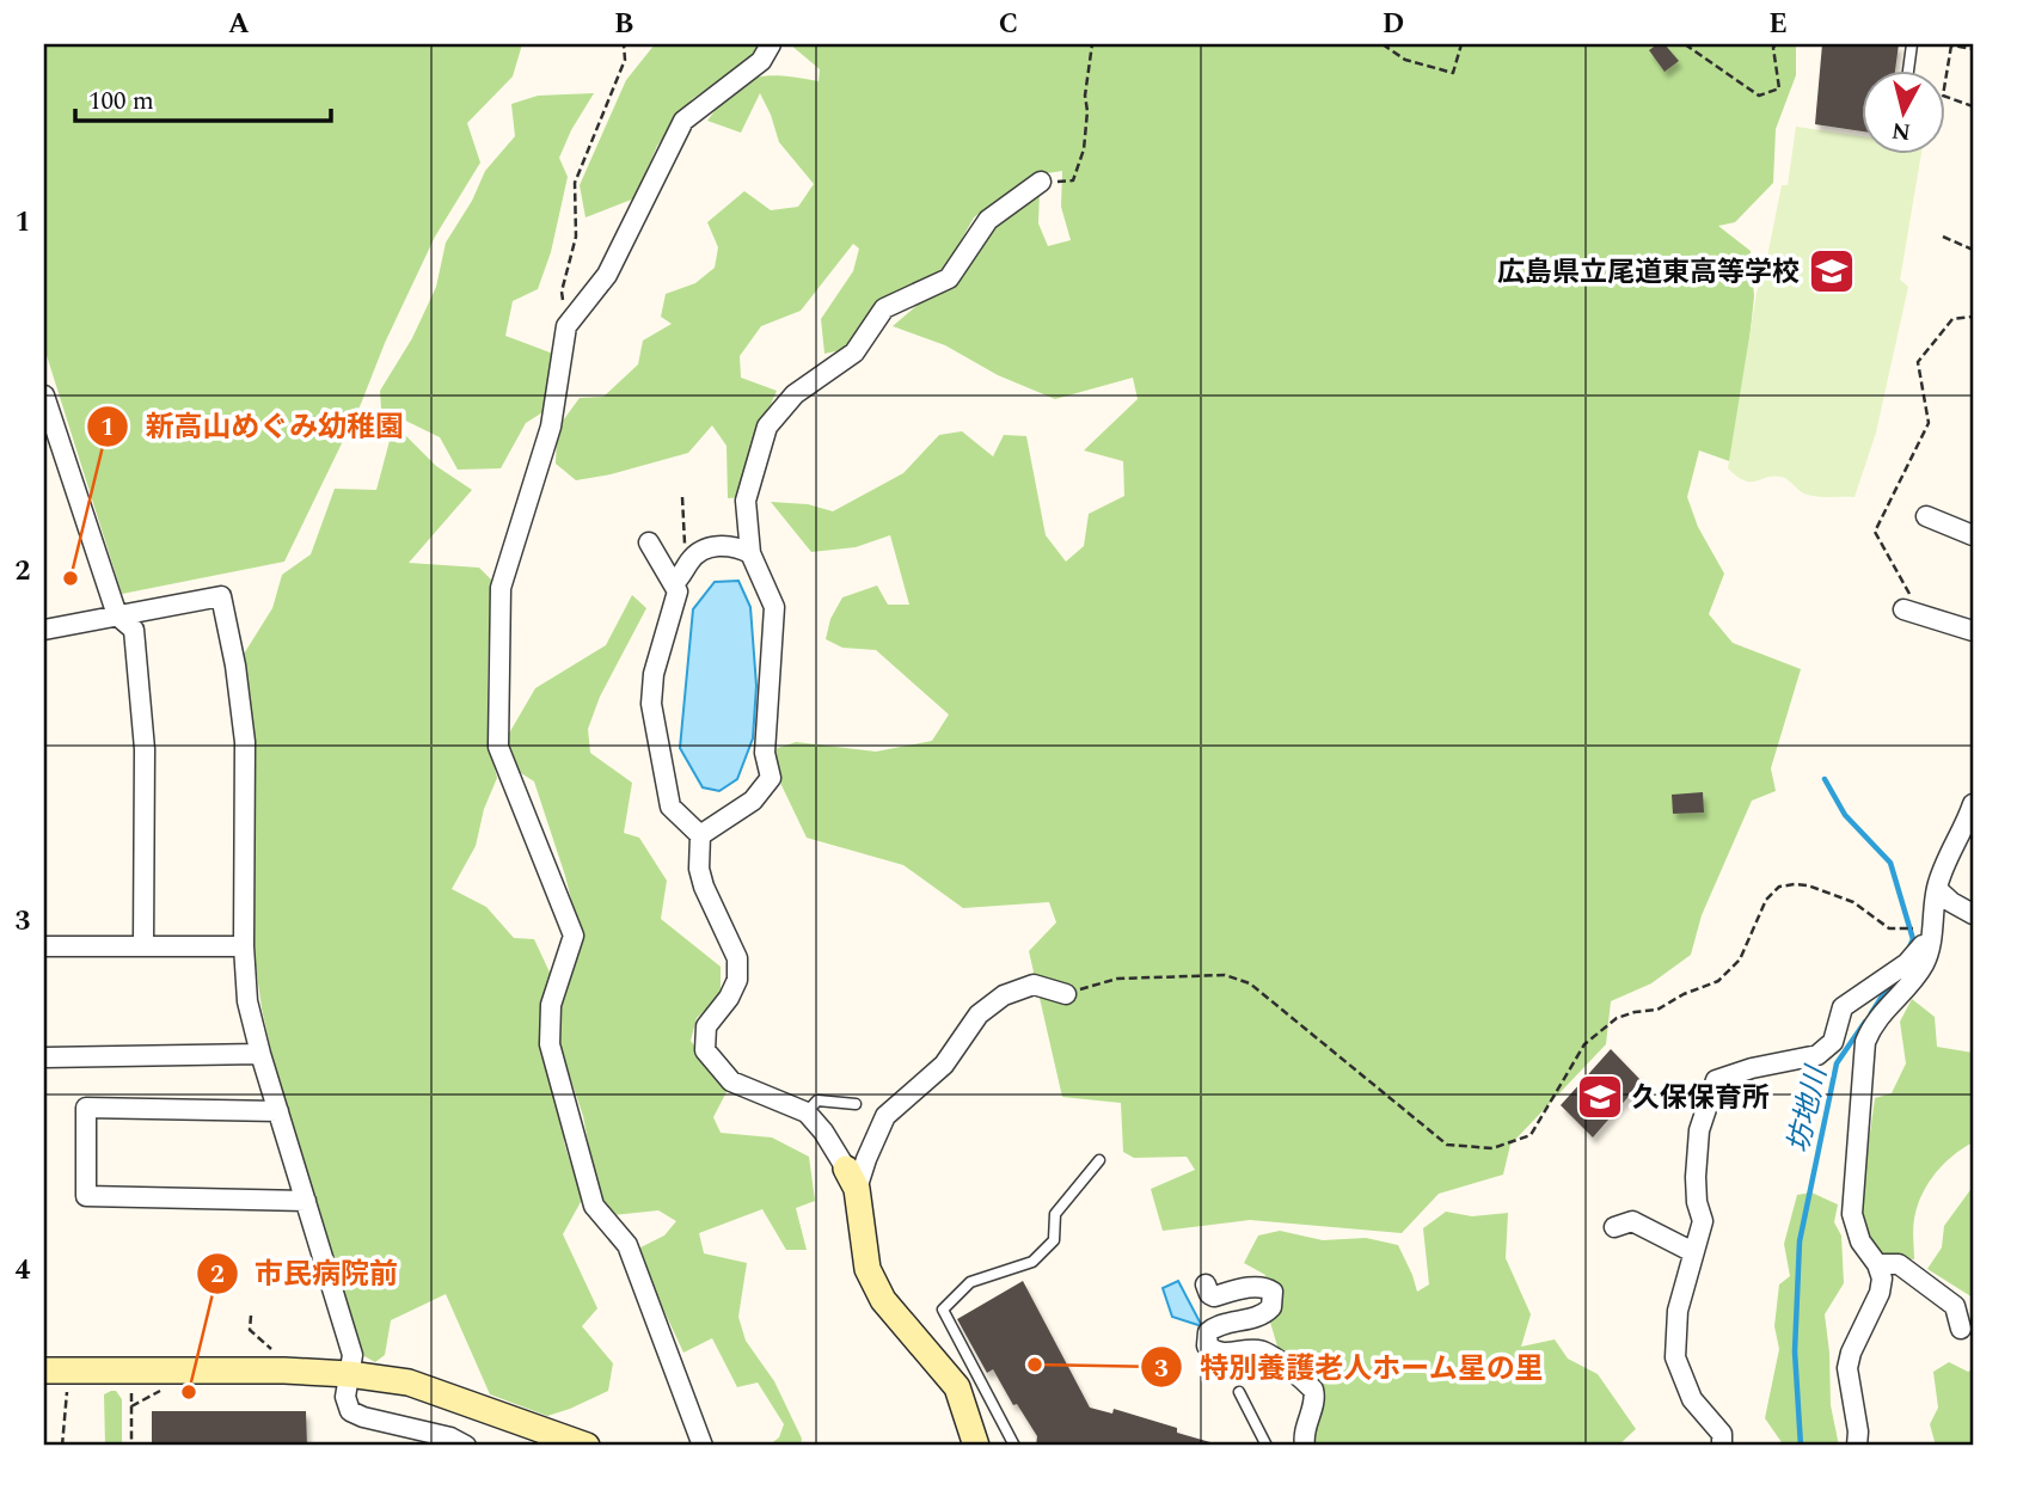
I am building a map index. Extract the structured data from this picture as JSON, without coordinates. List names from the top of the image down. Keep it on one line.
{"water":["坊地川"],"places":{"school or university":["広島県立尾道東高等学校","久保保育所"],"other":["新高山めぐみ幼稚園","特別養護老人ホーム星の里","市民病院前"]},"scale_bar":"100 m","north":"bottom","grid":{"columns":["A","B","C","D","E"],"rows":["1","2","3","4"]}}
